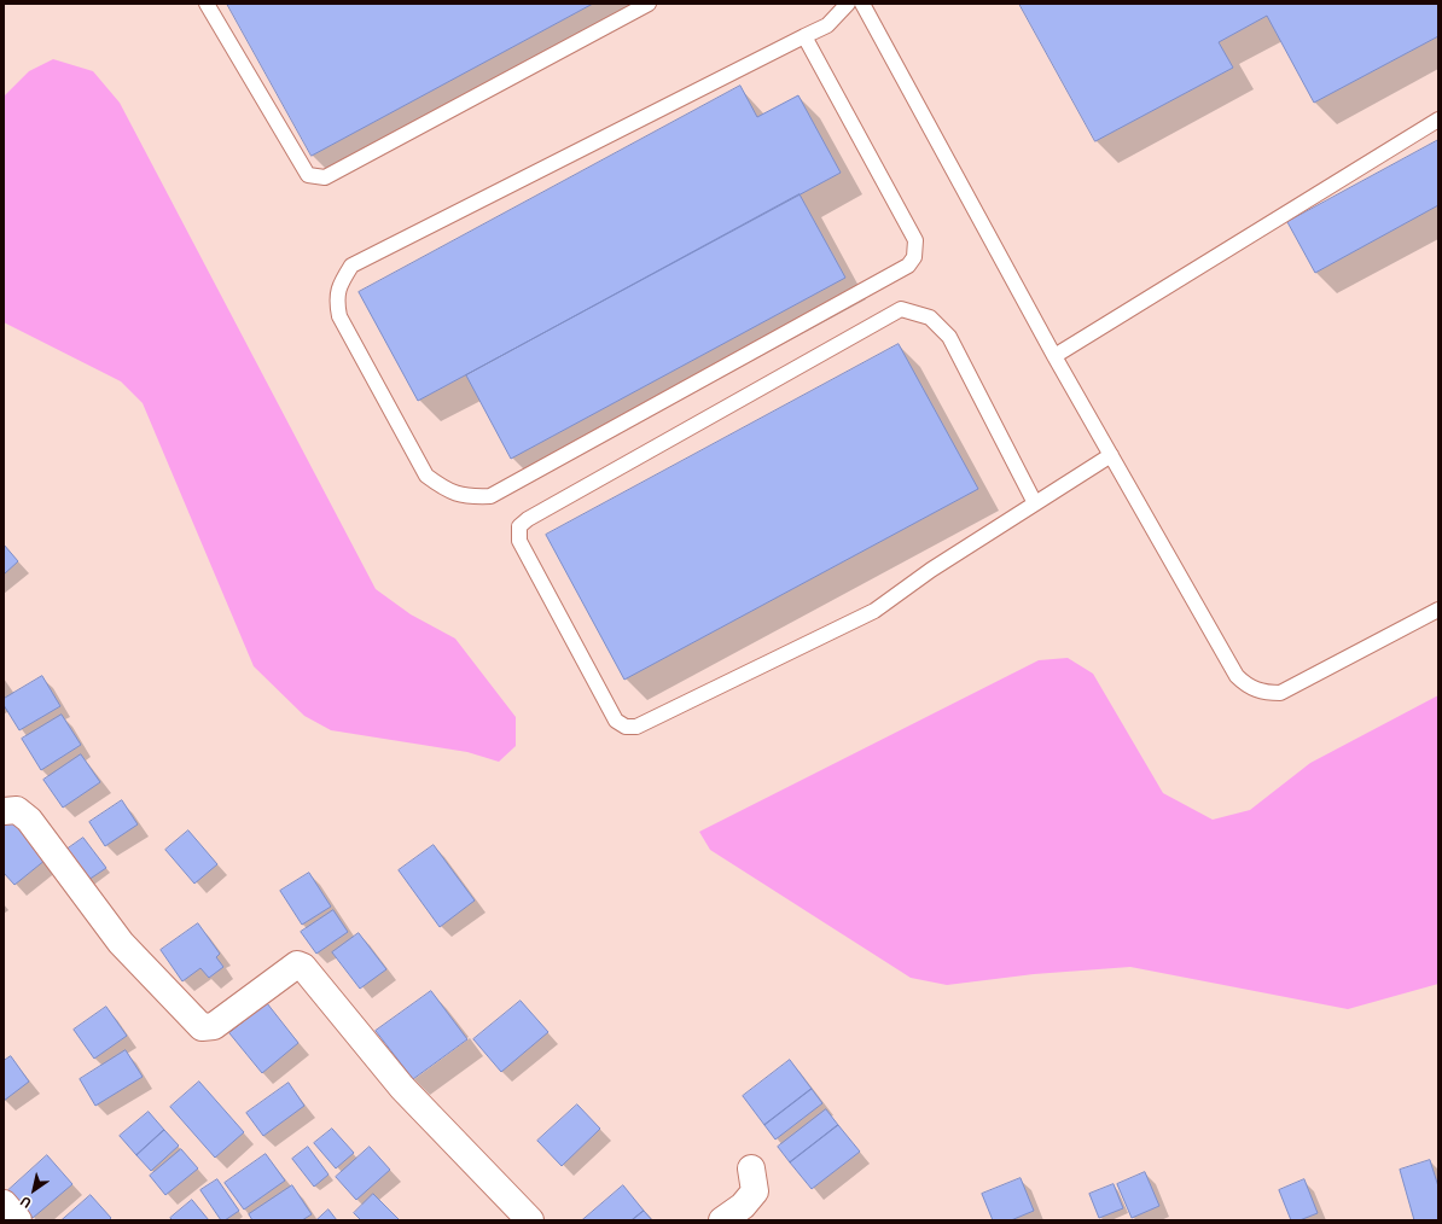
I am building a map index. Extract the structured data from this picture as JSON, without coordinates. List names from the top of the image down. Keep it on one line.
{"north":"bottom left"}
